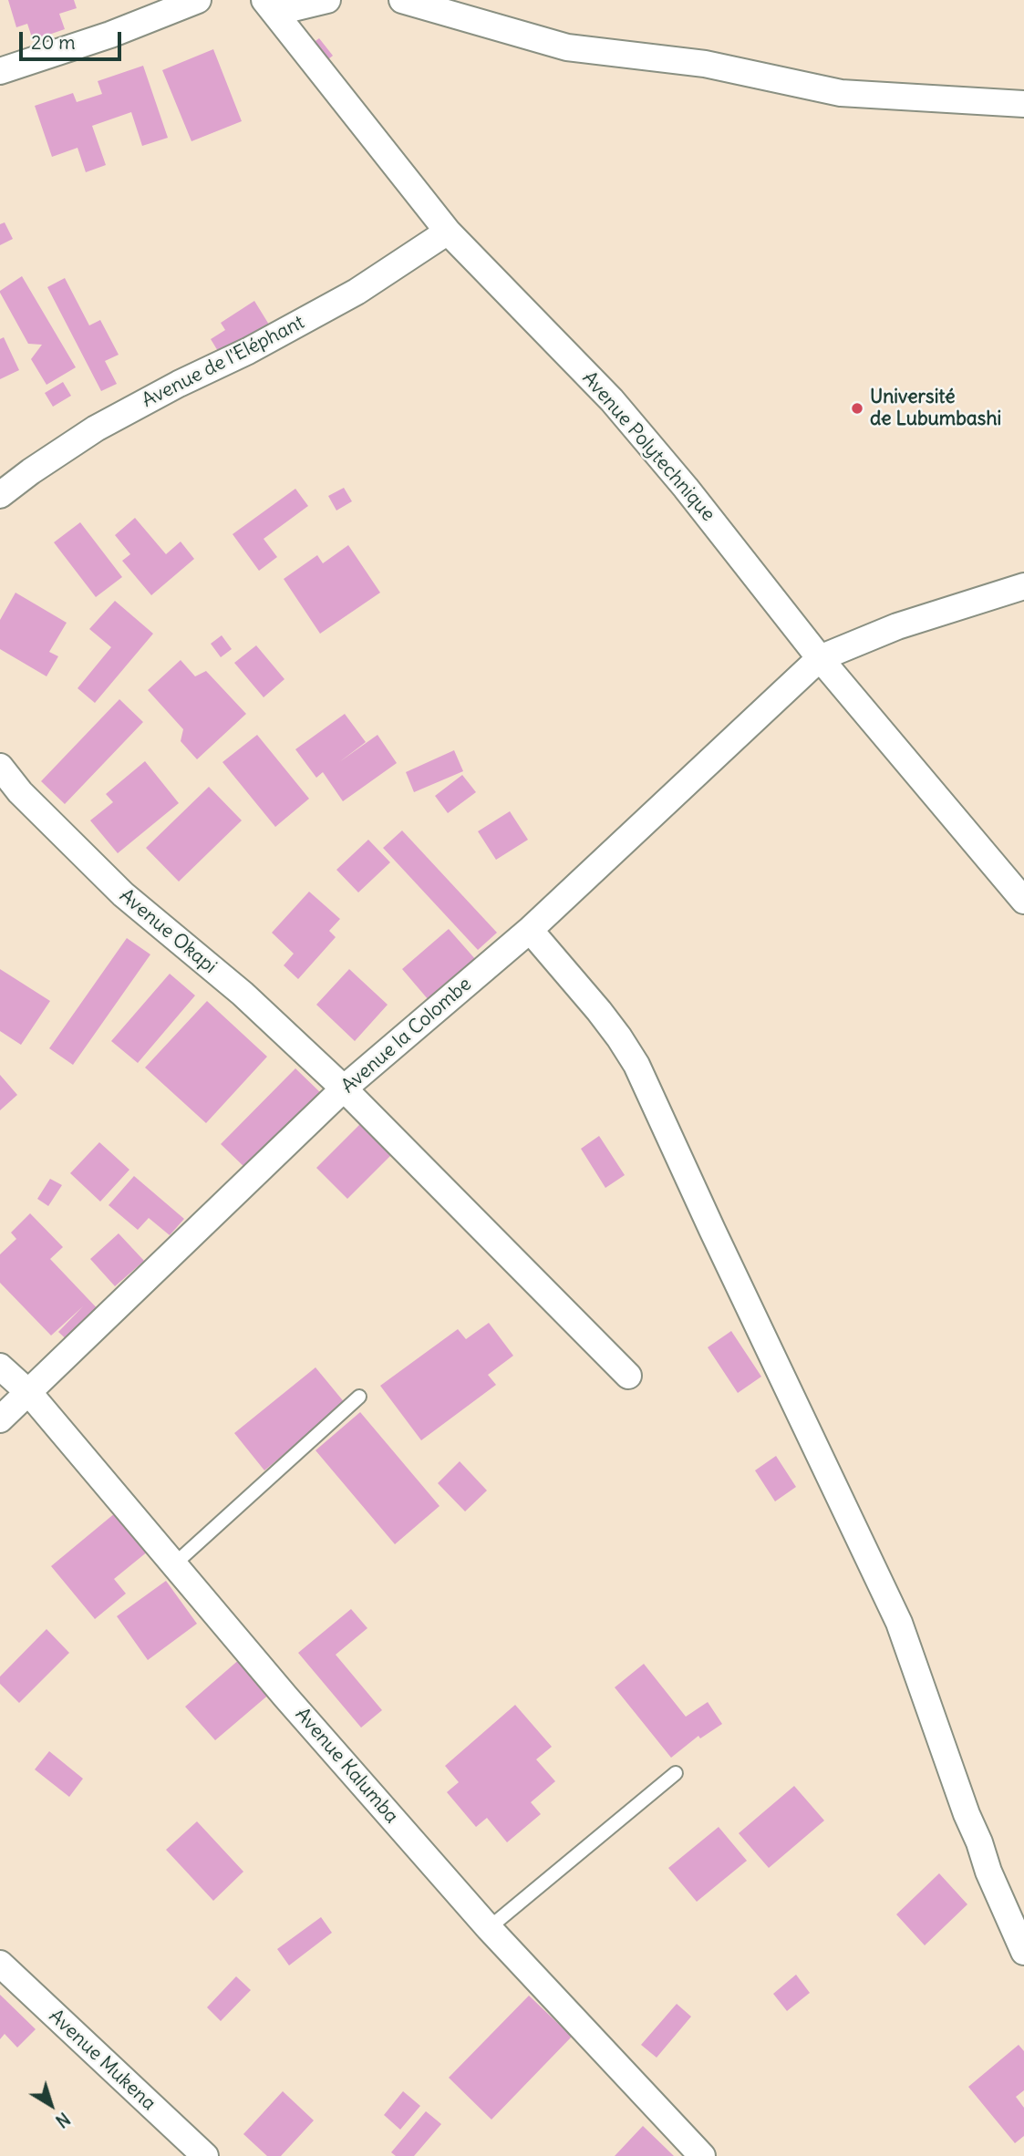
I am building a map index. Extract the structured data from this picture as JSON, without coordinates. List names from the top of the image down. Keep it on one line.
{"streets":{"street":["Avenue de l'Eléphant","Avenue Polytechnique","Avenue Okapi","Avenue la Colombe","Avenue Kalumba","Avenue Mukena"]},"crossings":[["Avenue de l'Eléphant","Avenue Polytechnique"],["Avenue Polytechnique","Avenue la Colombe"],["Avenue Okapi","Avenue la Colombe"],["Avenue la Colombe","Avenue Kalumba"]],"places":["Université de Lubumbashi"],"scale_bar":"20 m","north":"bottom right"}
